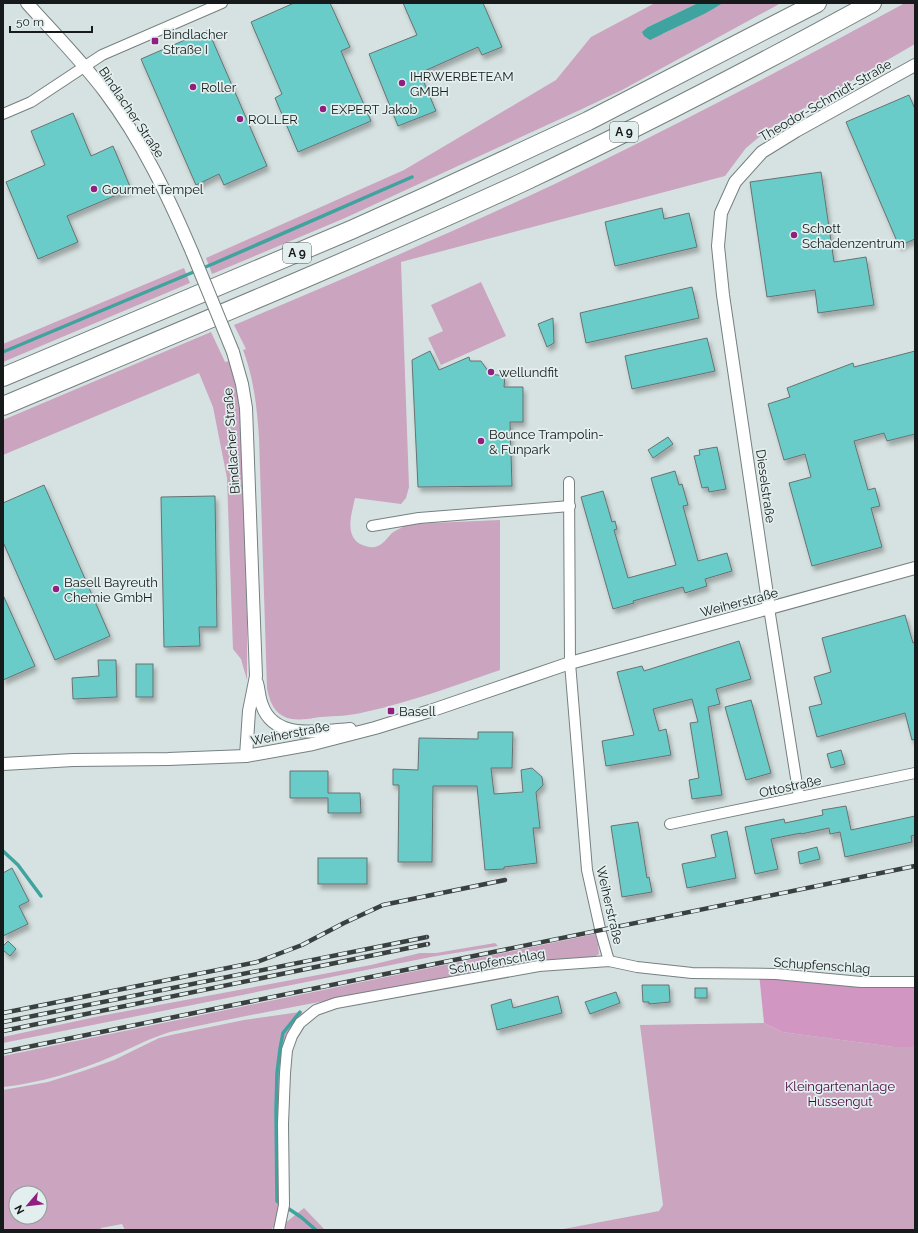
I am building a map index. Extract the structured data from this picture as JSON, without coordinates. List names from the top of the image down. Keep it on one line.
{"streets":{"highway":["A 9"],"street":["Theodor-Schmidt-Straße","Bindlacher Straße","Dieselstraße","Weiherstraße","Ottostraße","Schupfenschlag"]},"crossings":[["Theodor-Schmidt-Straße","Dieselstraße"],["Bindlacher Straße","Weiherstraße"],["Dieselstraße","Weiherstraße"],["Dieselstraße","Ottostraße"],["Weiherstraße","Schupfenschlag"]],"parks":["Kleingartenanlage Hussengut"],"places":{"transit":["Bindlacher Straße I","Basell"],"other":["IHRWERBETEAM GMBH","Roller","EXPERT Jakob","ROLLER","Gourmet Tempel","Schott Schadenzentrum","wellundfit","Bounce Trampolin- & Funpark","Basell Bayreuth Chemie GmbH"]},"scale_bar":"50 m","north":"bottom left"}
